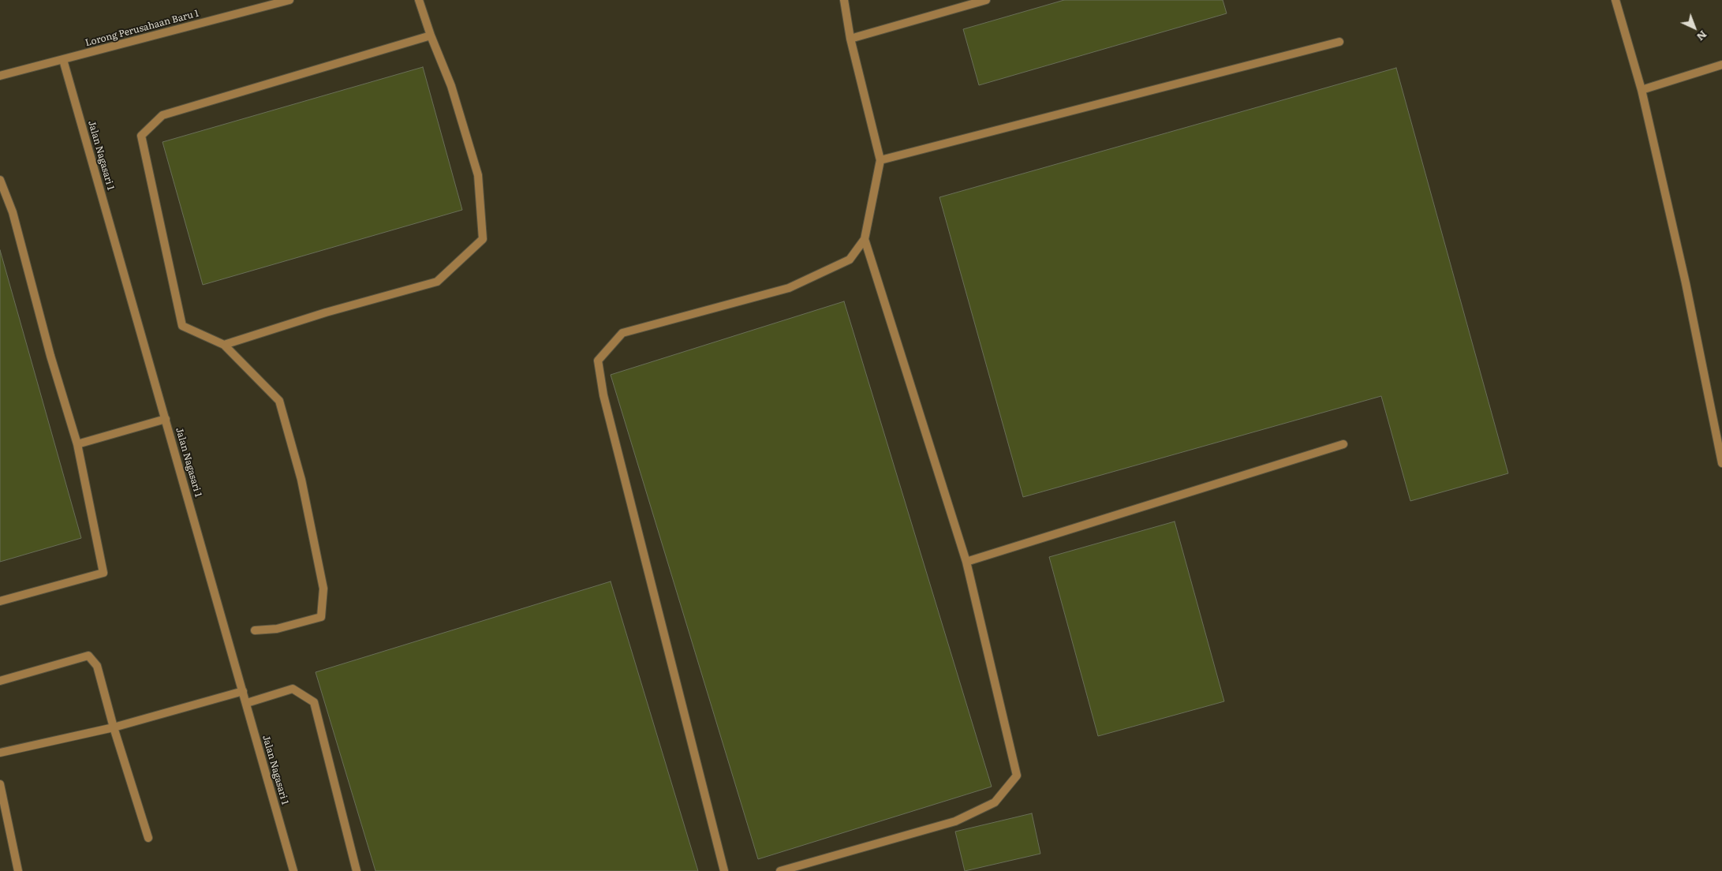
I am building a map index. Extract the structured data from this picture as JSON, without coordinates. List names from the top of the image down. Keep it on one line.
{"streets":{"street":["Lorong Perusahaan Baru 1","Jalan Nagasari 1"]},"crossings":[["Lorong Perusahaan Baru 1","Jalan Nagasari 1"]],"north":"bottom right"}
